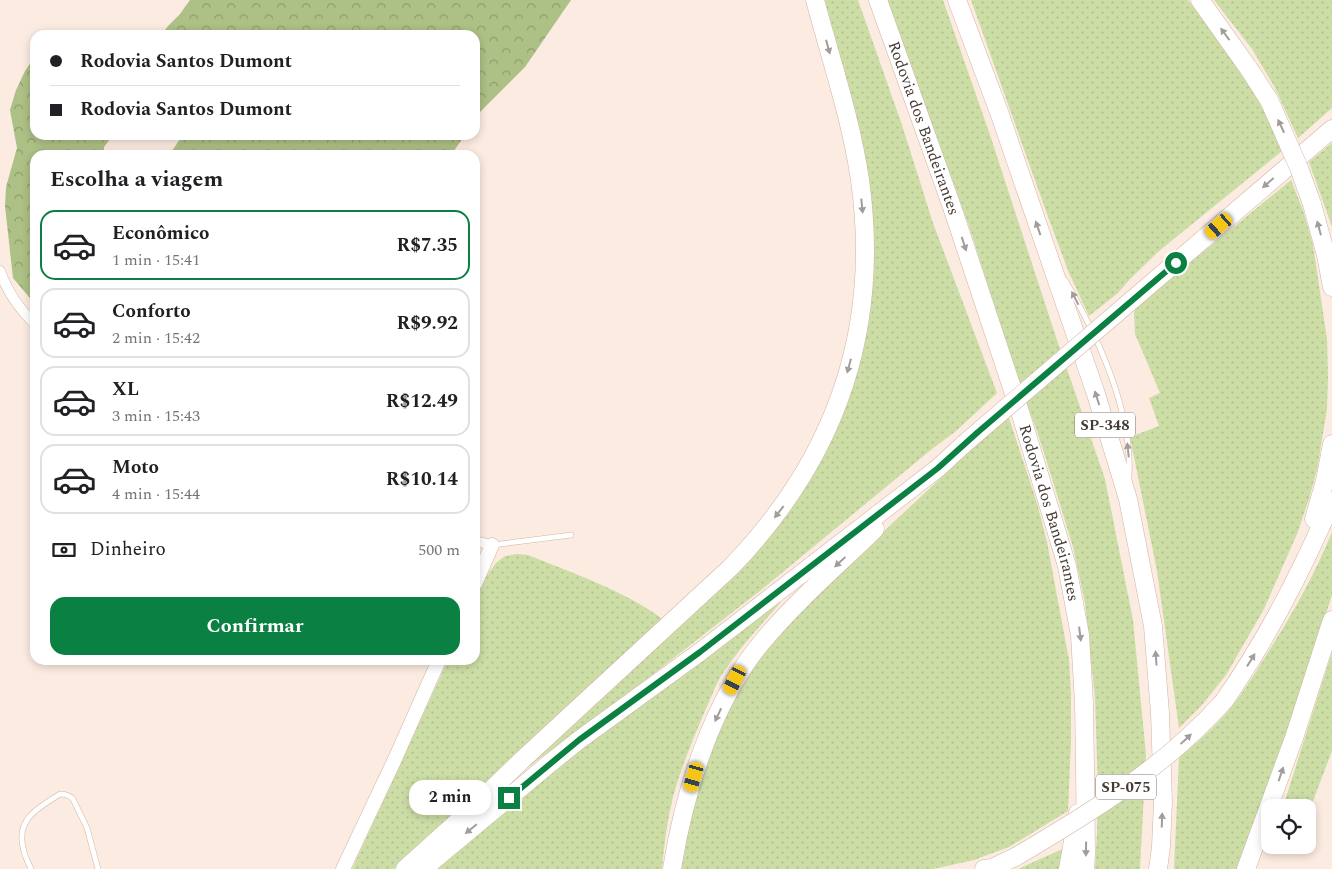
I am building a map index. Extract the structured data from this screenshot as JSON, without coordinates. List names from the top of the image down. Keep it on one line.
{"streets":{"highway":["Rodovia dos Bandeirantes","SP-348","SP-075"]},"page":{"banner":["Rodovia Santos Dumont","Rodovia Santos Dumont"],"heading":"Escolha a viagem","list":[{"name":"Econômico","note":"1 min · 15:41","value":"R$7.35"},{"name":"Conforto","note":"2 min · 15:42","value":"R$9.92"},{"name":"XL","note":"3 min · 15:43","value":"R$12.49"},{"name":"Moto","note":"4 min · 15:44","value":"R$10.14"}],"pay":["Dinheiro","500 m"],"buttons":"Confirmar","bubble":"2 min"}}
